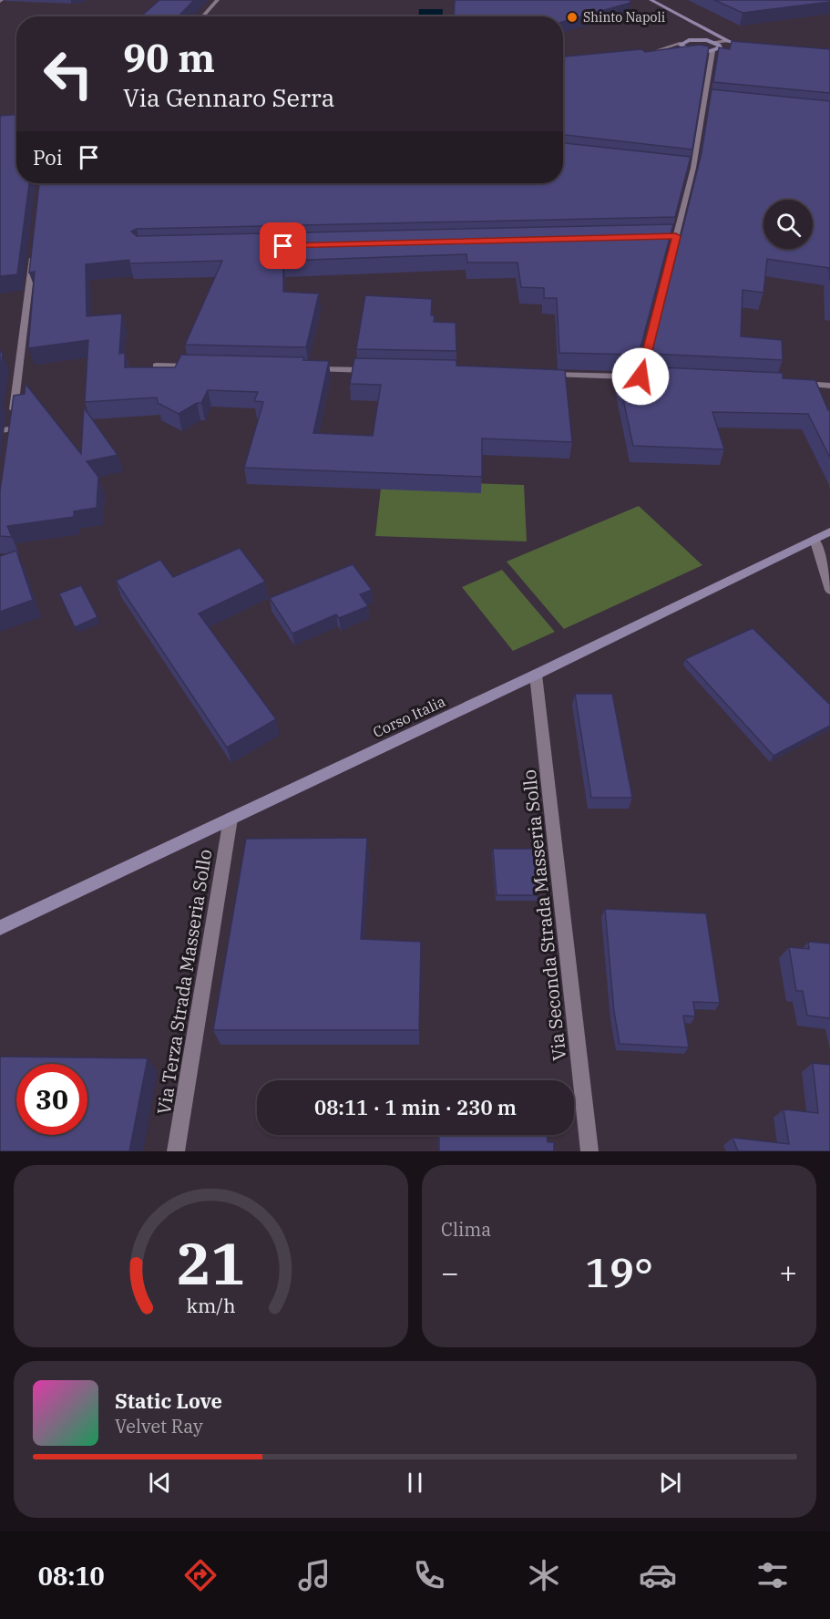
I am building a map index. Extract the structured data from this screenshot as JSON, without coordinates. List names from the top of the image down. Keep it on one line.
{"streets":{"street":["Corso Italia","Via Seconda Strada Masseria Sollo","Via Terza Strada Masseria Sollo"]},"crossings":[["Corso Italia","Via Seconda Strada Masseria Sollo"],["Corso Italia","Via Terza Strada Masseria Sollo"]],"places":["Shinto Napoli"],"page":{"turn":["90 m","Via Gennaro Serra"],"then":"Poi","limit":"30","trip":"08:11 · 1 min · 230 m","tile":"Clima","heat":["−","19°","+"],"song":["Static Love","Velvet Ray"],"tabs":"08:10","gauge":["21","km/h"]}}
